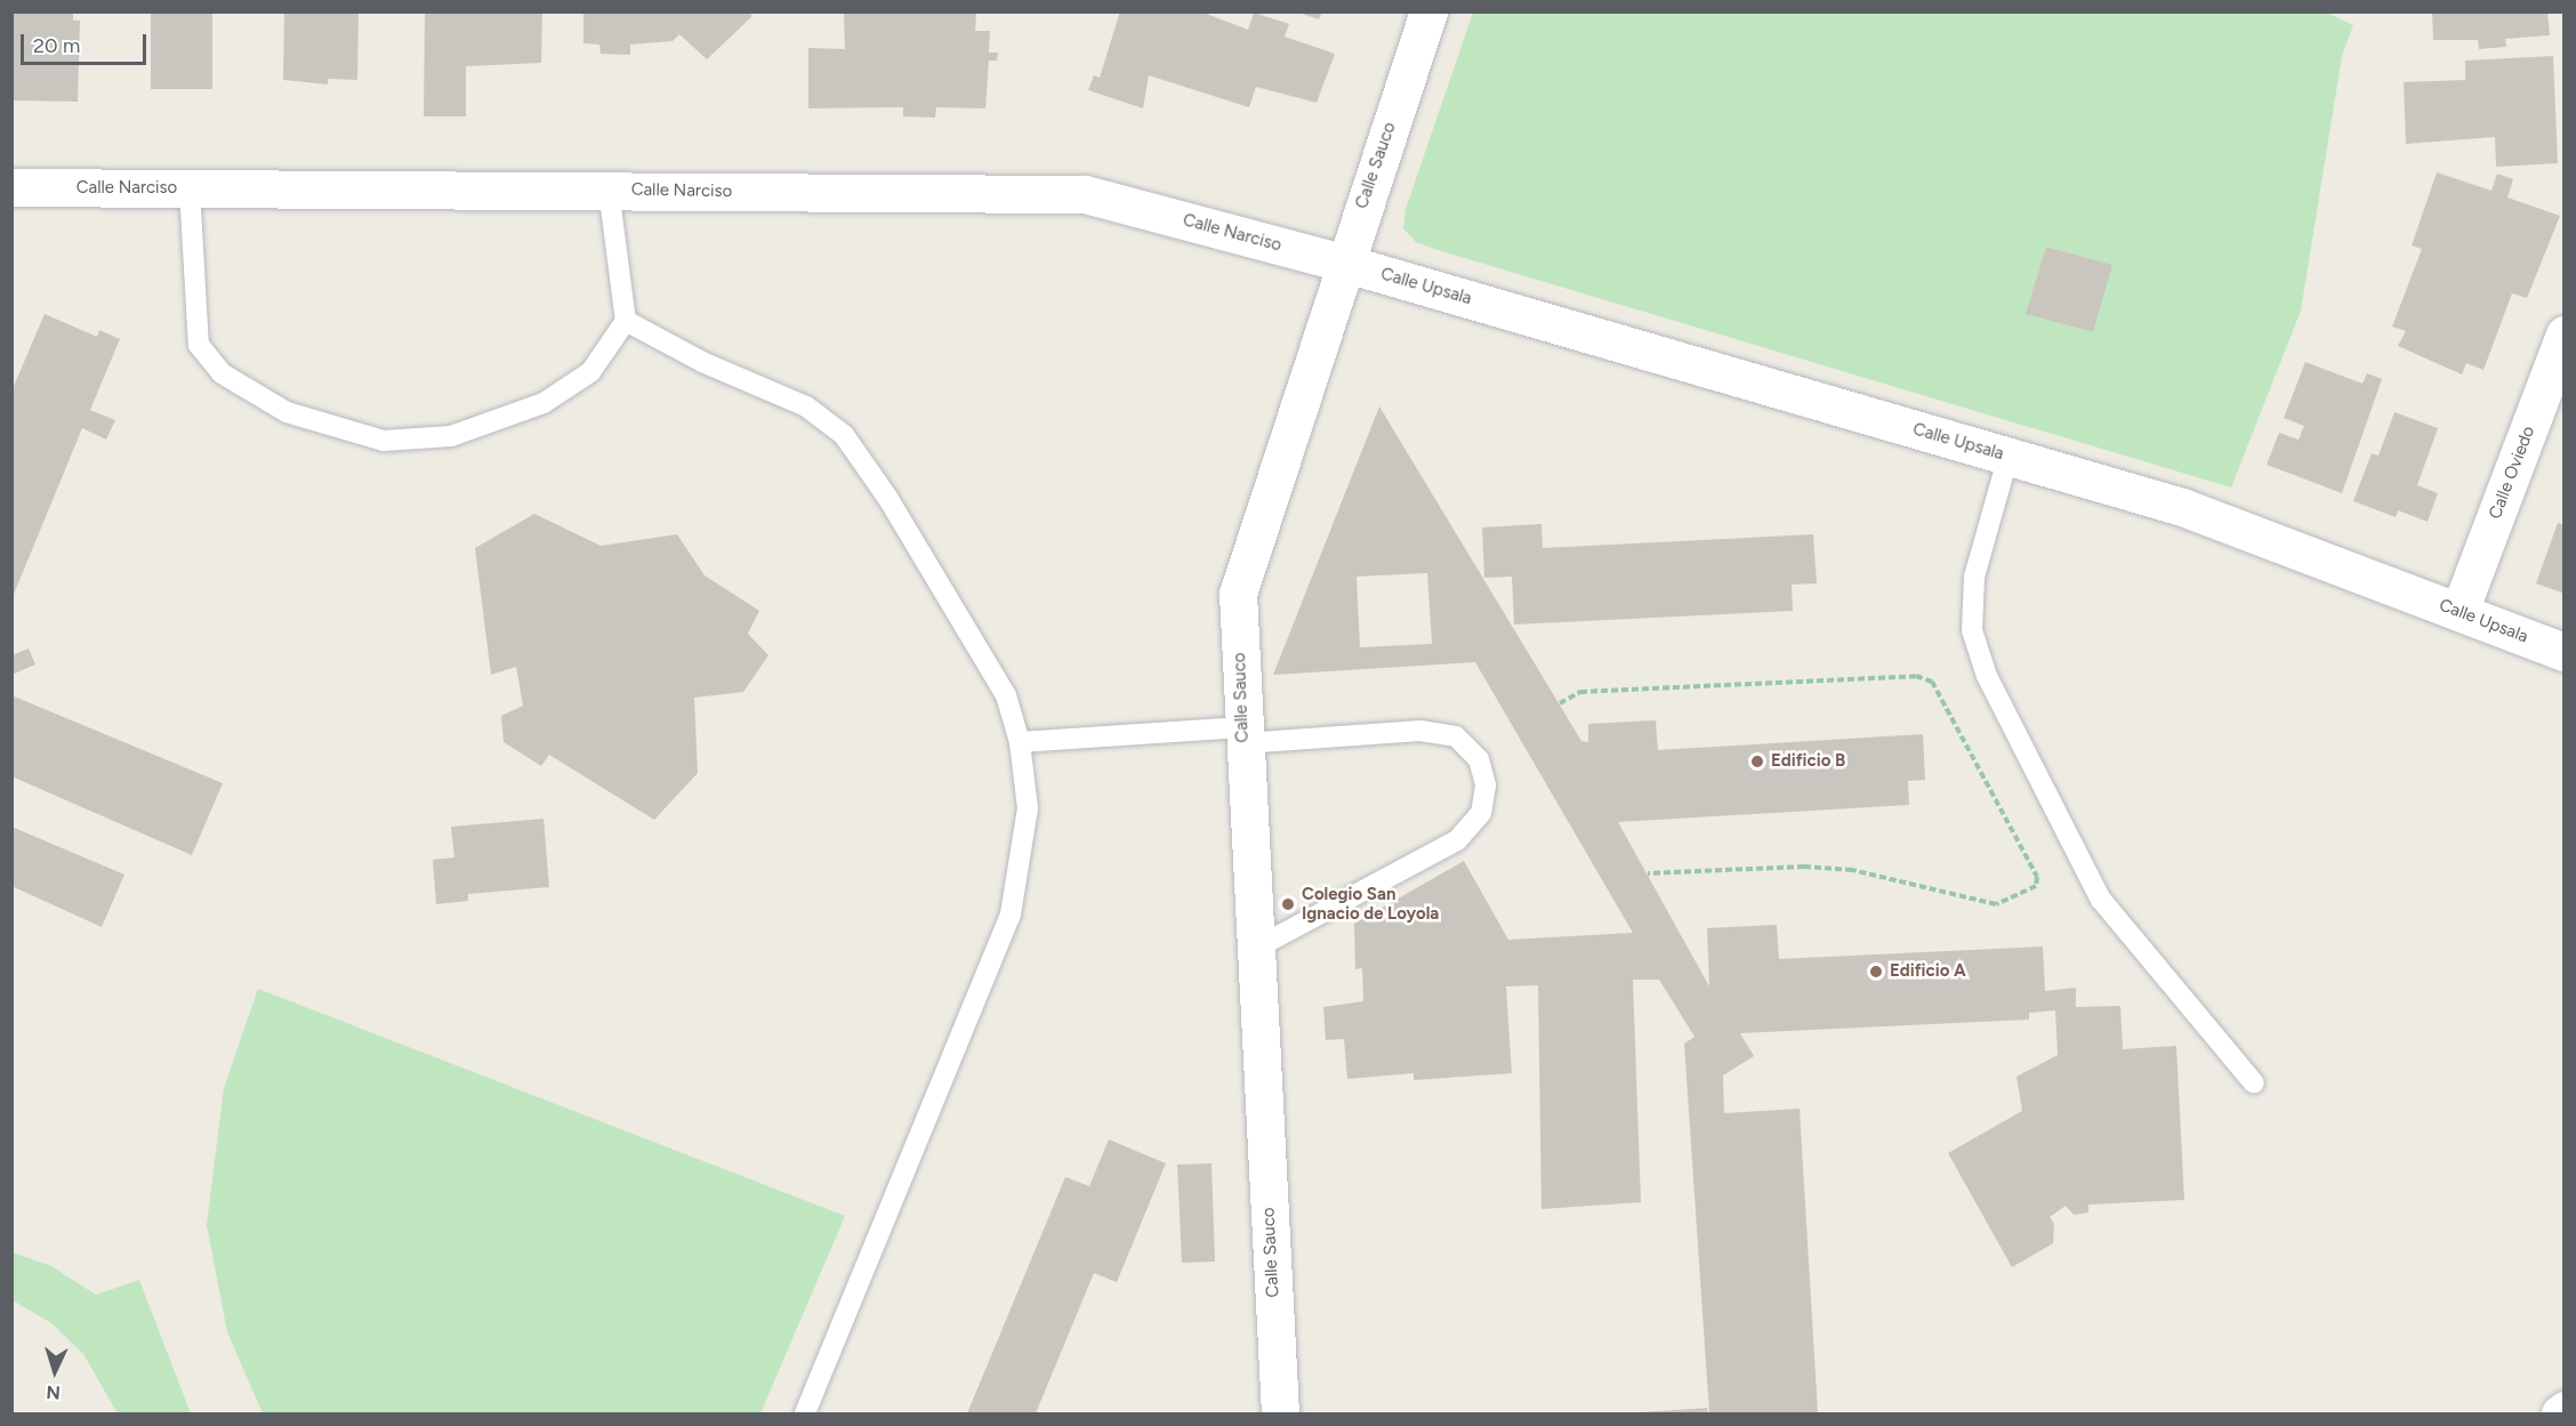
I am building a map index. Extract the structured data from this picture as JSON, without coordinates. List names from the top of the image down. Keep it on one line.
{"streets":{"street":["Calle Sauco","Calle Narciso","Calle Upsala","Calle Oviedo"]},"crossings":[["Calle Sauco","Calle Narciso"],["Calle Sauco","Calle Upsala"],["Calle Narciso","Calle Upsala"],["Calle Upsala","Calle Oviedo"]],"places":["Edificio B","Colegio San Ignacio de Loyola","Edificio A"],"scale_bar":"20 m","north":"bottom"}
